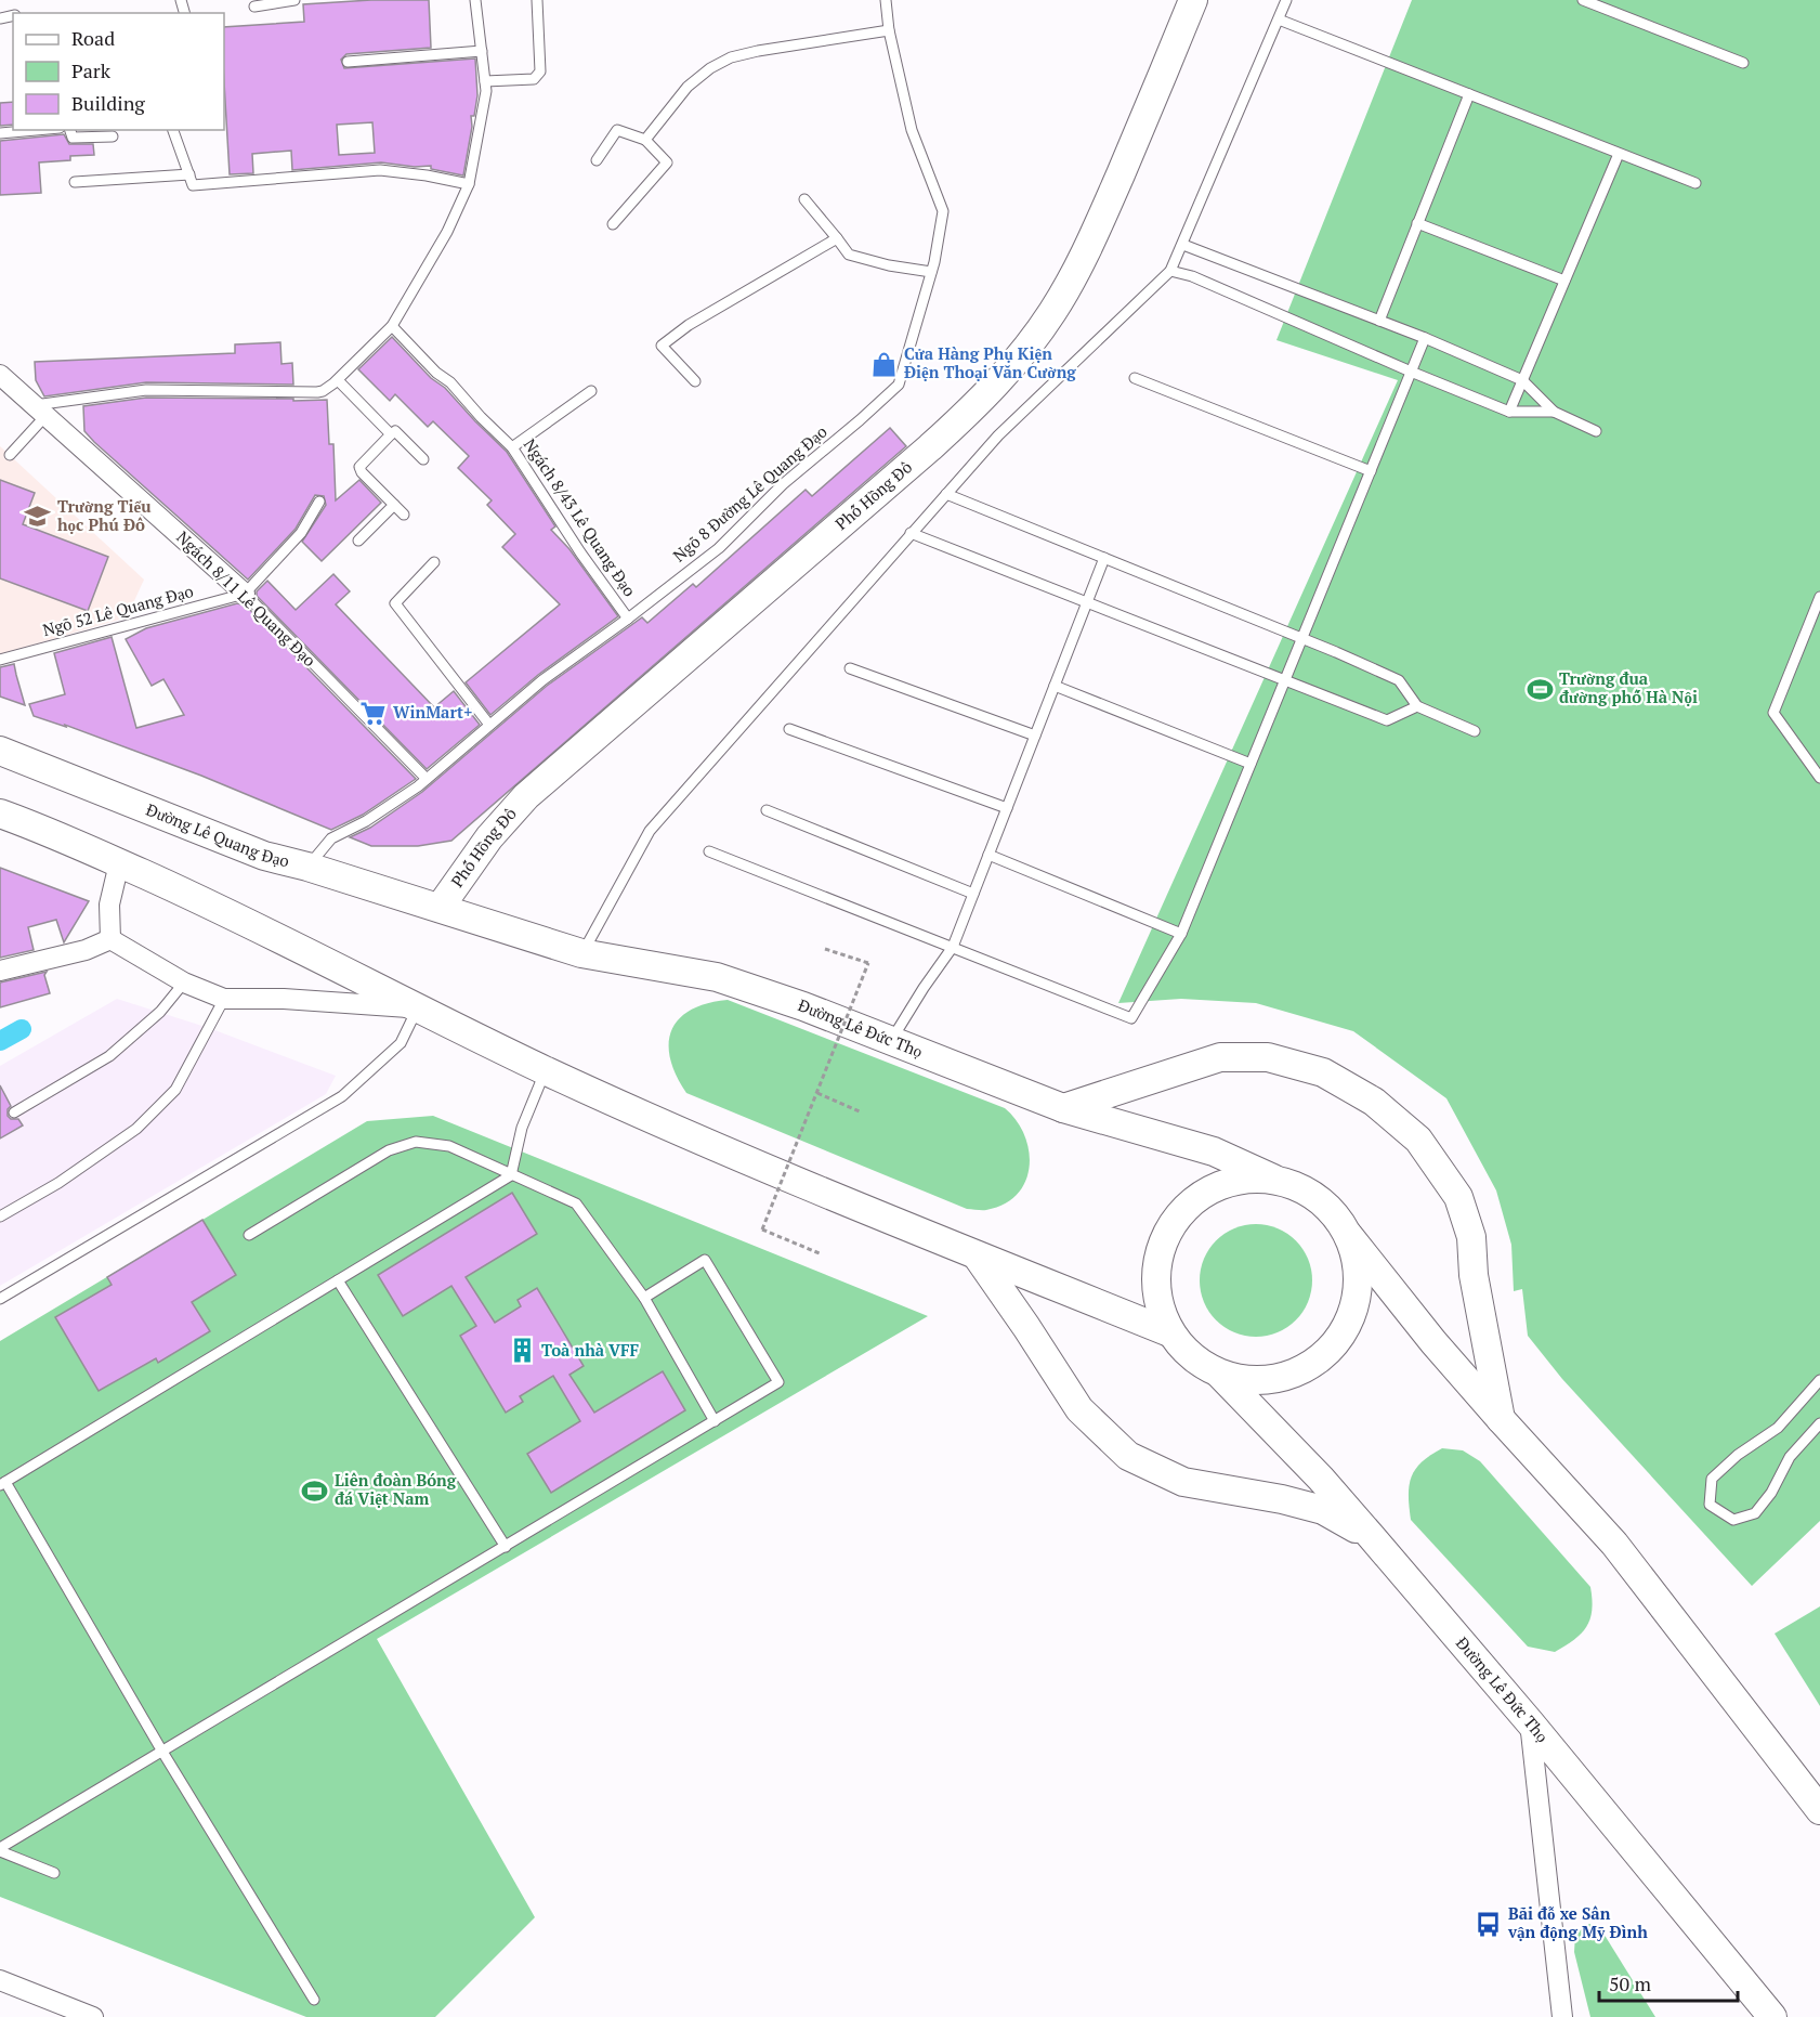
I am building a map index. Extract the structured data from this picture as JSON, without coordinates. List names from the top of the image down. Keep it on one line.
{"streets":{"main road":["Phố Hồng Đô","Đường Lê Quang Đạo","Đường Lê Đức Thọ"],"street":["Ngách 8/11 Lê Quang Đạo"],"lane":["Ngõ 8 Đường Lê Quang Đạo","Ngách 8/43 Lê Quang Đạo","Ngõ 52 Lê Quang Đạo"]},"crossings":[["Ngõ 8 Đường Lê Quang Đạo","Ngách 8/43 Lê Quang Đạo"],["Ngõ 8 Đường Lê Quang Đạo","Ngách 8/11 Lê Quang Đạo"],["Ngõ 8 Đường Lê Quang Đạo","Đường Lê Quang Đạo"],["Phố Hồng Đô","Đường Lê Quang Đạo"],["Phố Hồng Đô","Đường Lê Đức Thọ"],["Ngách 8/11 Lê Quang Đạo","Ngõ 52 Lê Quang Đạo"],["Đường Lê Quang Đạo","Đường Lê Đức Thọ"]],"places":{"shop":["Cửa Hàng Phụ Kiện Điện Thoại Văn Cường"],"school or university":["Trường Tiểu học Phú Đô"],"sports":["Trường đua đường phố Hà Nội","Liên đoàn Bóng đá Việt Nam"],"supermarket":["WinMart+"],"building":["Toà nhà VFF"],"bus stop":["Bãi đỗ xe Sân vận động Mỹ Đình"]},"legend":["Road","Park","Building"],"scale_bar":"50 m"}
